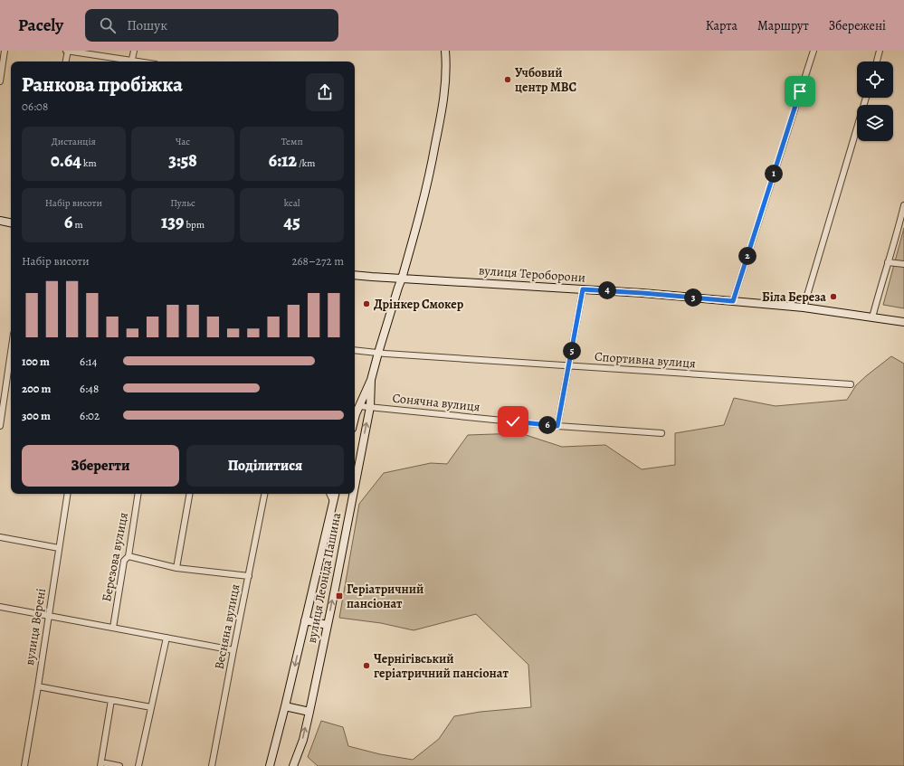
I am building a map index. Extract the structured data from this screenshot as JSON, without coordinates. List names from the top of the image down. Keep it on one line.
{"streets":{"main road":["вулиця Тероборони","вулиця Леоніда Пашина"],"street":["Спортивна вулиця","Сонячна вулиця","Березова вулиця","вулиця Верені","Весняна вулиця"]},"crossings":[["Сонячна вулиця","вулиця Леоніда Пашина"]],"places":{"other":["Учбовий центр МВС","Біла Береза","Дрінкер Смокер","Чернігівський геріатричний пансіонат"],"transit":["Геріатричний пансіонат"]},"page":{"header":"Pacely","search":"Пошук","nav":["Карта","Маршрут","Збережені"],"heading":["Ранкова пробіжка","06:08"],"stats":[["Дистанція","0.64 km"],["Час","3:58"],["Темп","6:12 /km"],["Набір висоти","6 m"],["Пульс","139 bpm"],["kcal","45"]],"pins":["1","2","4","3","5","6"],"chart":["Набір висоти","268–272 m"],"list":[{"name":"100 m","note":"6:14"},{"name":"200 m","note":"6:48"},{"name":"300 m","note":"6:02"}],"buttons":["Зберегти","Поділитися"]}}
